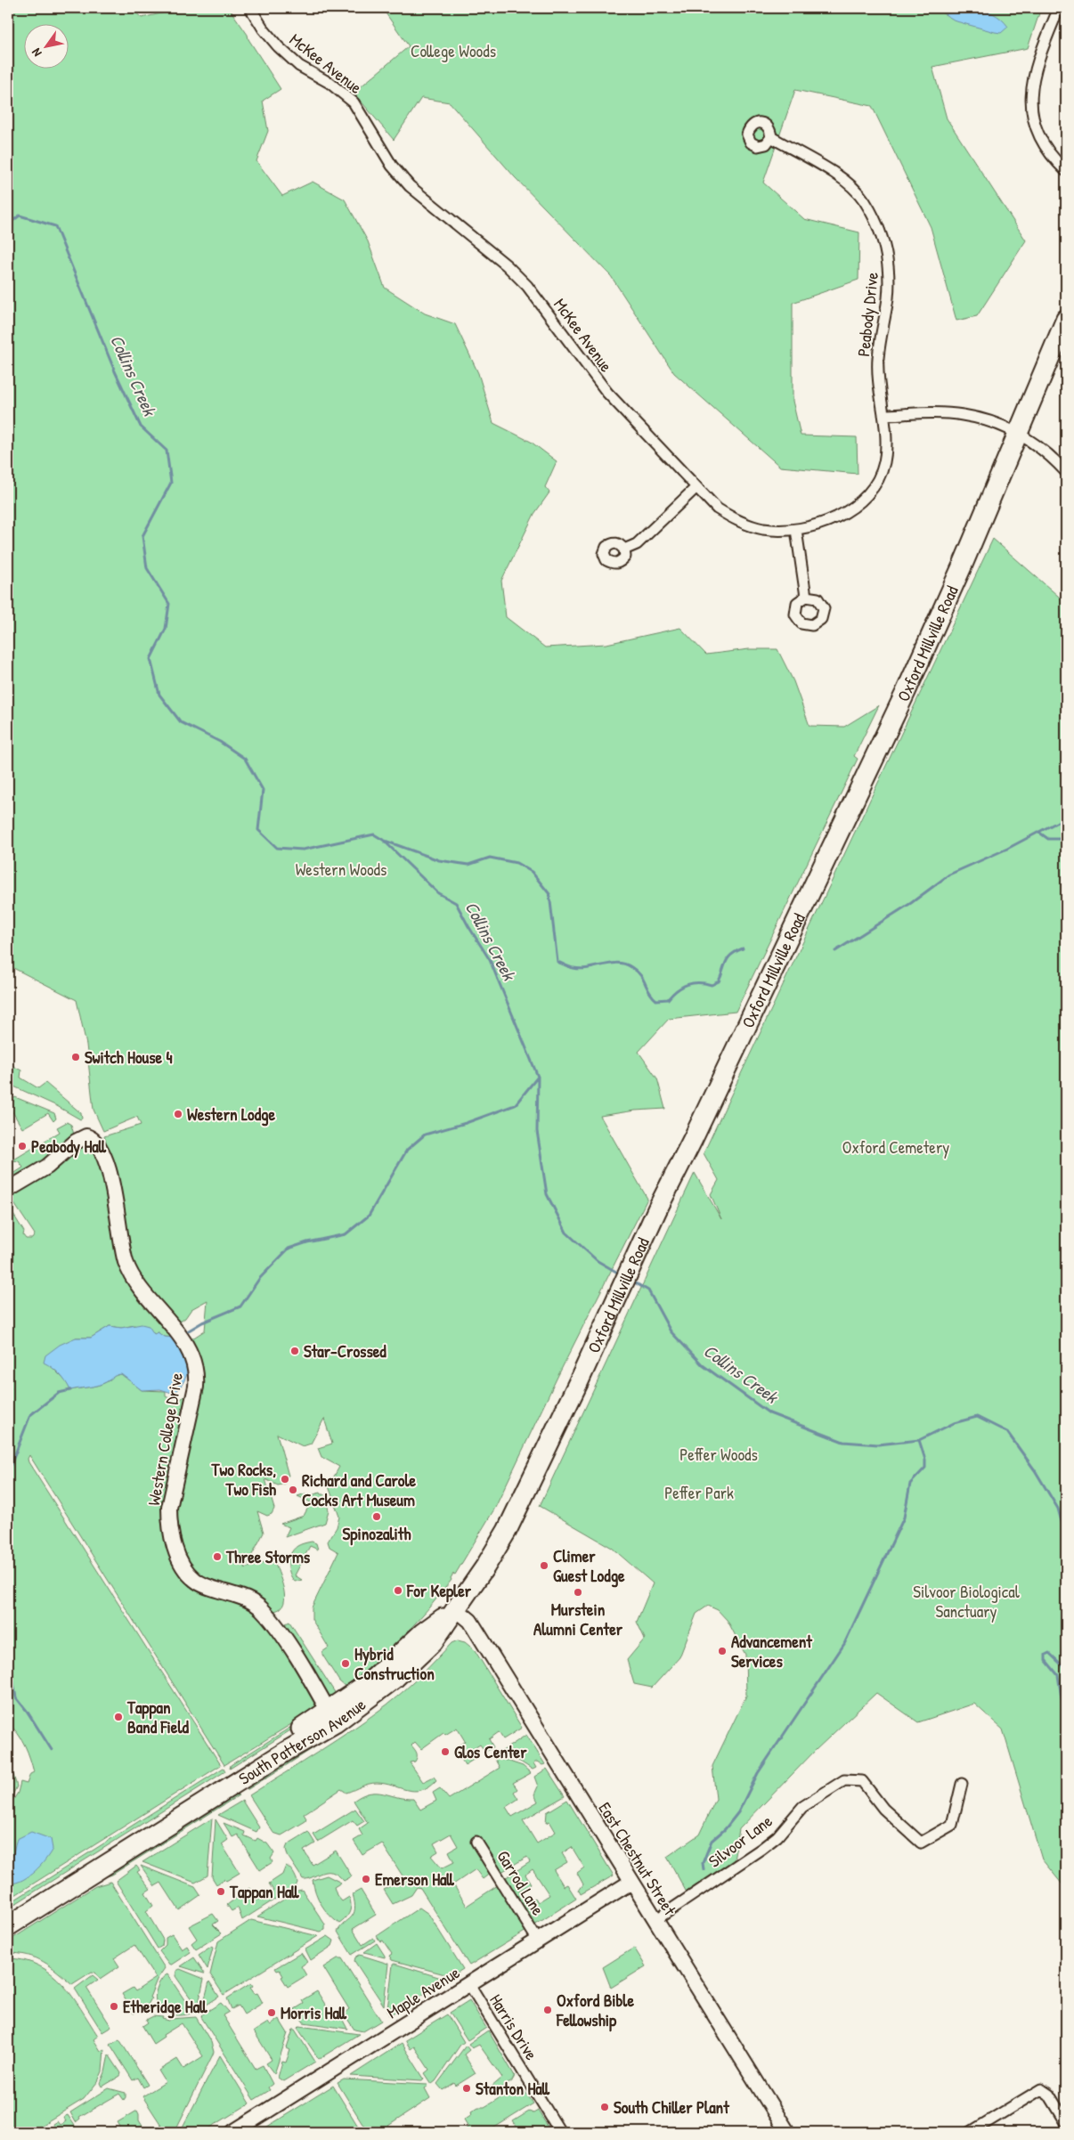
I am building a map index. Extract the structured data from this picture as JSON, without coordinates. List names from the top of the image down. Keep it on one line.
{"streets":{"highway":["Oxford Millville Road","South Patterson Avenue"],"street":["McKee Avenue","Peabody Drive","Western College Drive","Silvoor Lane","East Chestnut Street","Garrod Lane","Maple Avenue","Harris Drive"]},"crossings":[["McKee Avenue","Peabody Drive"],["Oxford Millville Road","South Patterson Avenue"],["Oxford Millville Road","East Chestnut Street"],["Western College Drive","South Patterson Avenue"],["South Patterson Avenue","East Chestnut Street"],["Silvoor Lane","East Chestnut Street"],["East Chestnut Street","Maple Avenue"],["Garrod Lane","Maple Avenue"],["Maple Avenue","Harris Drive"]],"water":["Collins Creek"],"parks":["College Woods","Western Woods","Oxford Cemetery","Peffer Woods","Peffer Park","Silvoor Biological Sanctuary"],"places":["Switch House 4","Western Lodge","Peabody Hall","Star-Crossed","Two Rocks, Two Fish","Richard and Carole Cocks Art Museum","Spinozalith","Three Storms","Climer Guest Lodge","For Kepler","Murstein Alumni Center","Advancement Services","Hybrid Construction","Tappan Band Field","Glos Center","Emerson Hall","Tappan Hall","Etheridge Hall","Oxford Bible Fellowship","Morris Hall","Stanton Hall","South Chiller Plant"],"north":"bottom left"}
